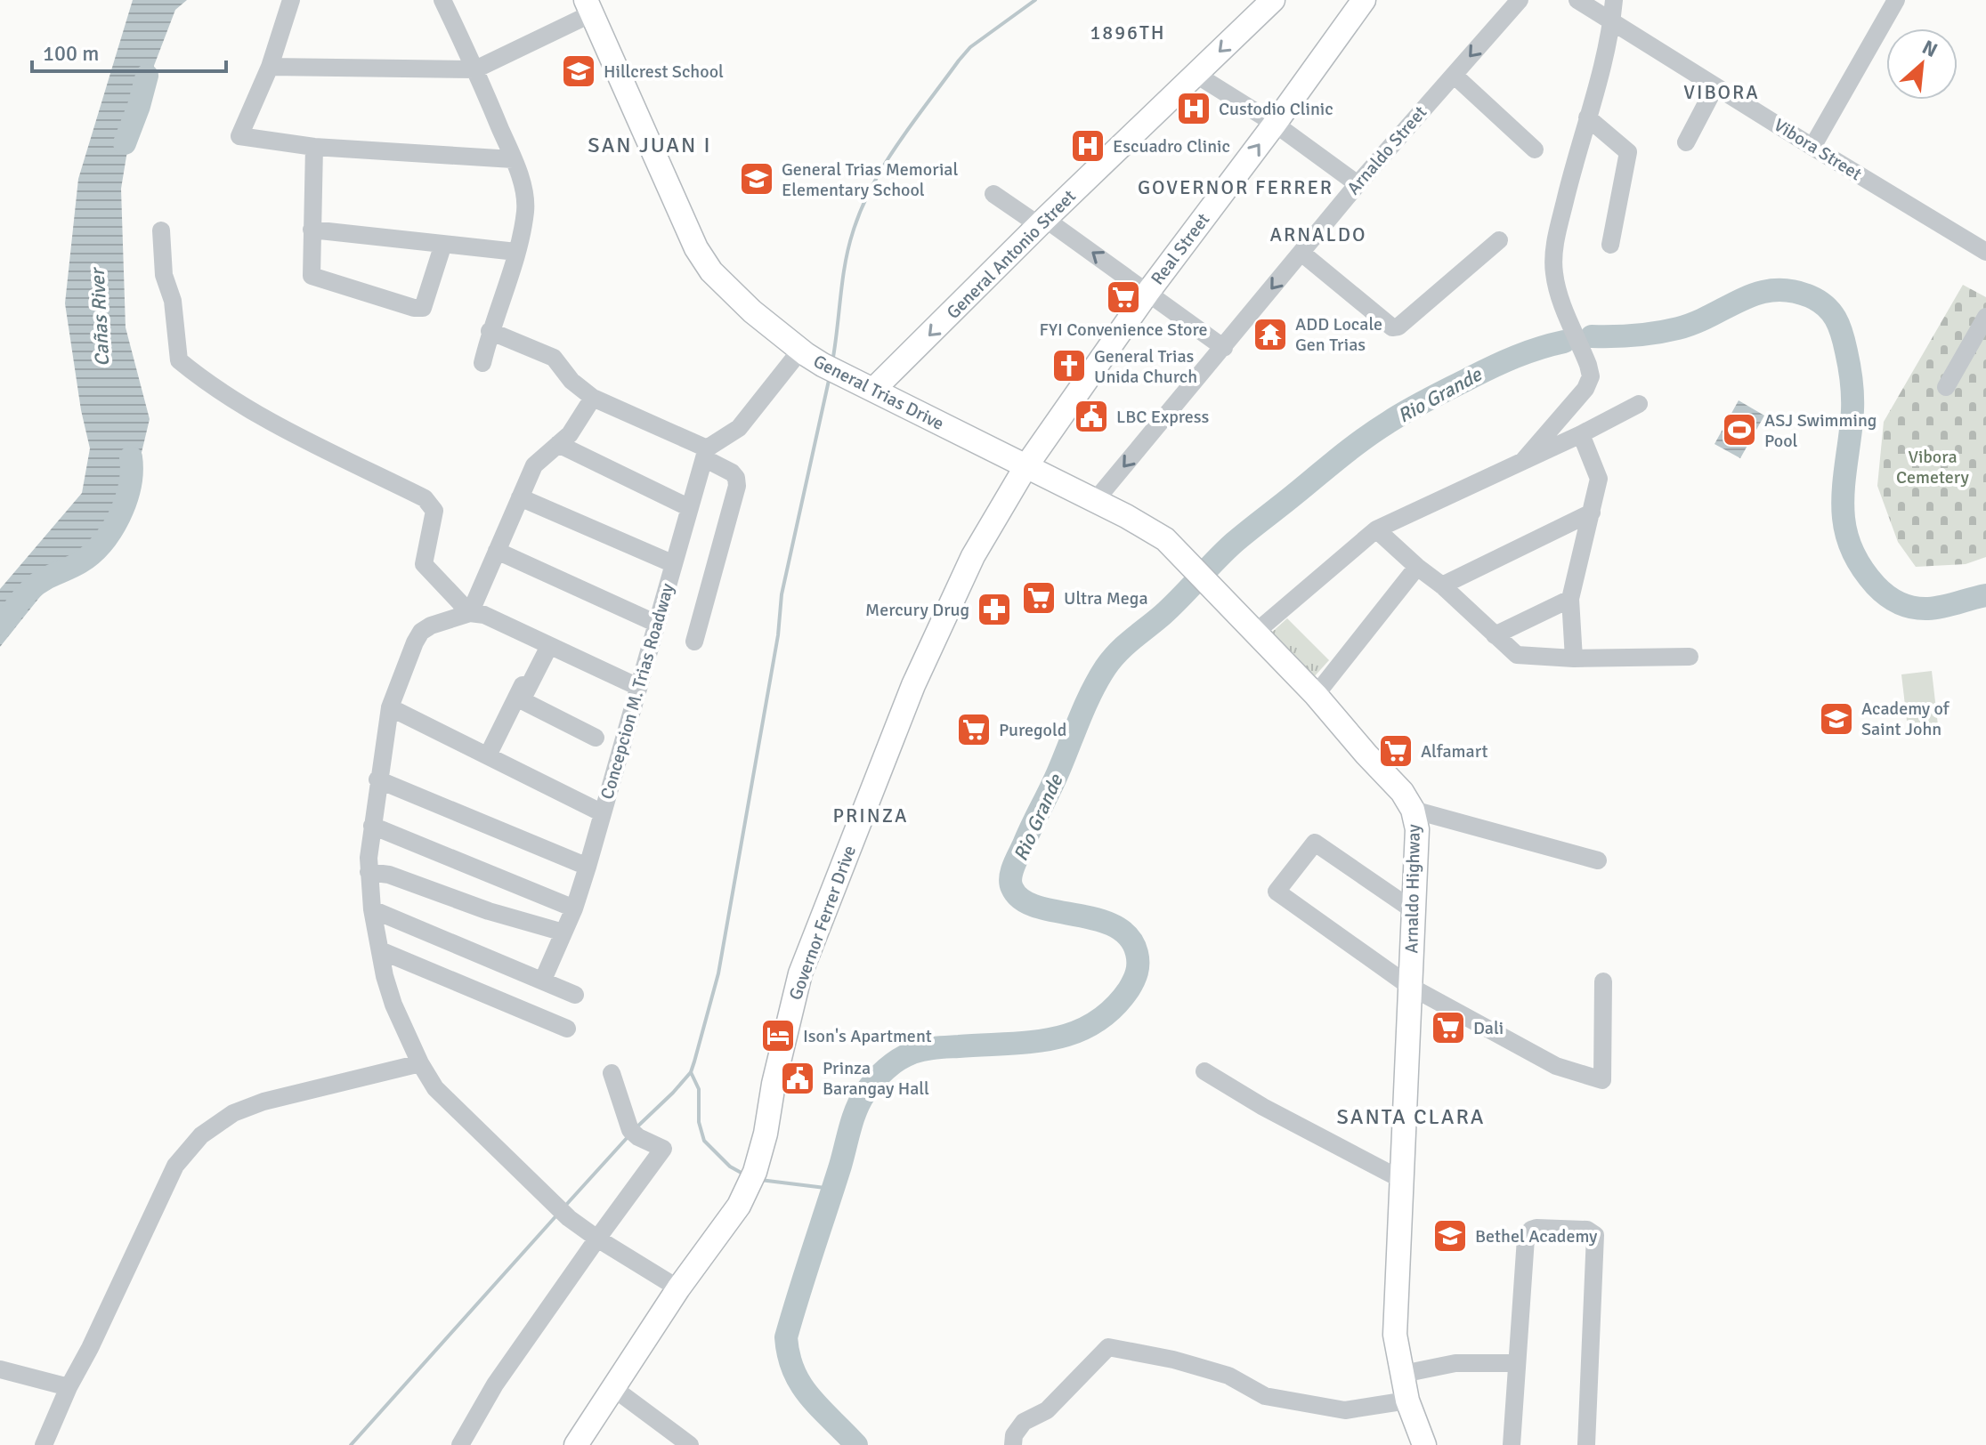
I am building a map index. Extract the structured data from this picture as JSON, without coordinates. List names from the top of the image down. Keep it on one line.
{"streets":{"main road":["Real Street","General Antonio Street","General Trias Drive","Arnaldo Highway","Governor Ferrer Drive"],"street":["Vibora Street","Arnaldo Street","Concepcion M. Trias Roadway"]},"crossings":[["Arnaldo Street","Arnaldo Highway"],["Real Street","General Trias Drive"],["Real Street","Arnaldo Highway"],["Real Street","Governor Ferrer Drive"],["General Antonio Street","General Trias Drive"],["General Trias Drive","Arnaldo Highway"],["General Trias Drive","Governor Ferrer Drive"],["Arnaldo Highway","Governor Ferrer Drive"]],"one_way":["Arnaldo Street","Real Street","General Antonio Street"],"districts":["1896TH","VIBORA","SAN JUAN I","GOVERNOR FERRER","ARNALDO","PRINZA","SANTA CLARA"],"water":["Cañas River","Rio Grande"],"parks":["Vibora Cemetery"],"places":{"school or university":["Hillcrest School","General Trias Memorial Elementary School","Academy of Saint John","Bethel Academy"],"hospital":["Custodio Clinic","Escuadro Clinic"],"supermarket":["FYI Convenience Store","Ultra Mega","Puregold","Alfamart","Dali"],"temple":["ADD Locale Gen Trias"],"church":["General Trias Unida Church"],"public building":["LBC Express","Prinza Barangay Hall"],"sports":["ASJ Swimming Pool"],"pharmacy":["Mercury Drug"],"hotel":["Ison's Apartment"]},"scale_bar":"100 m","north":"top right"}
